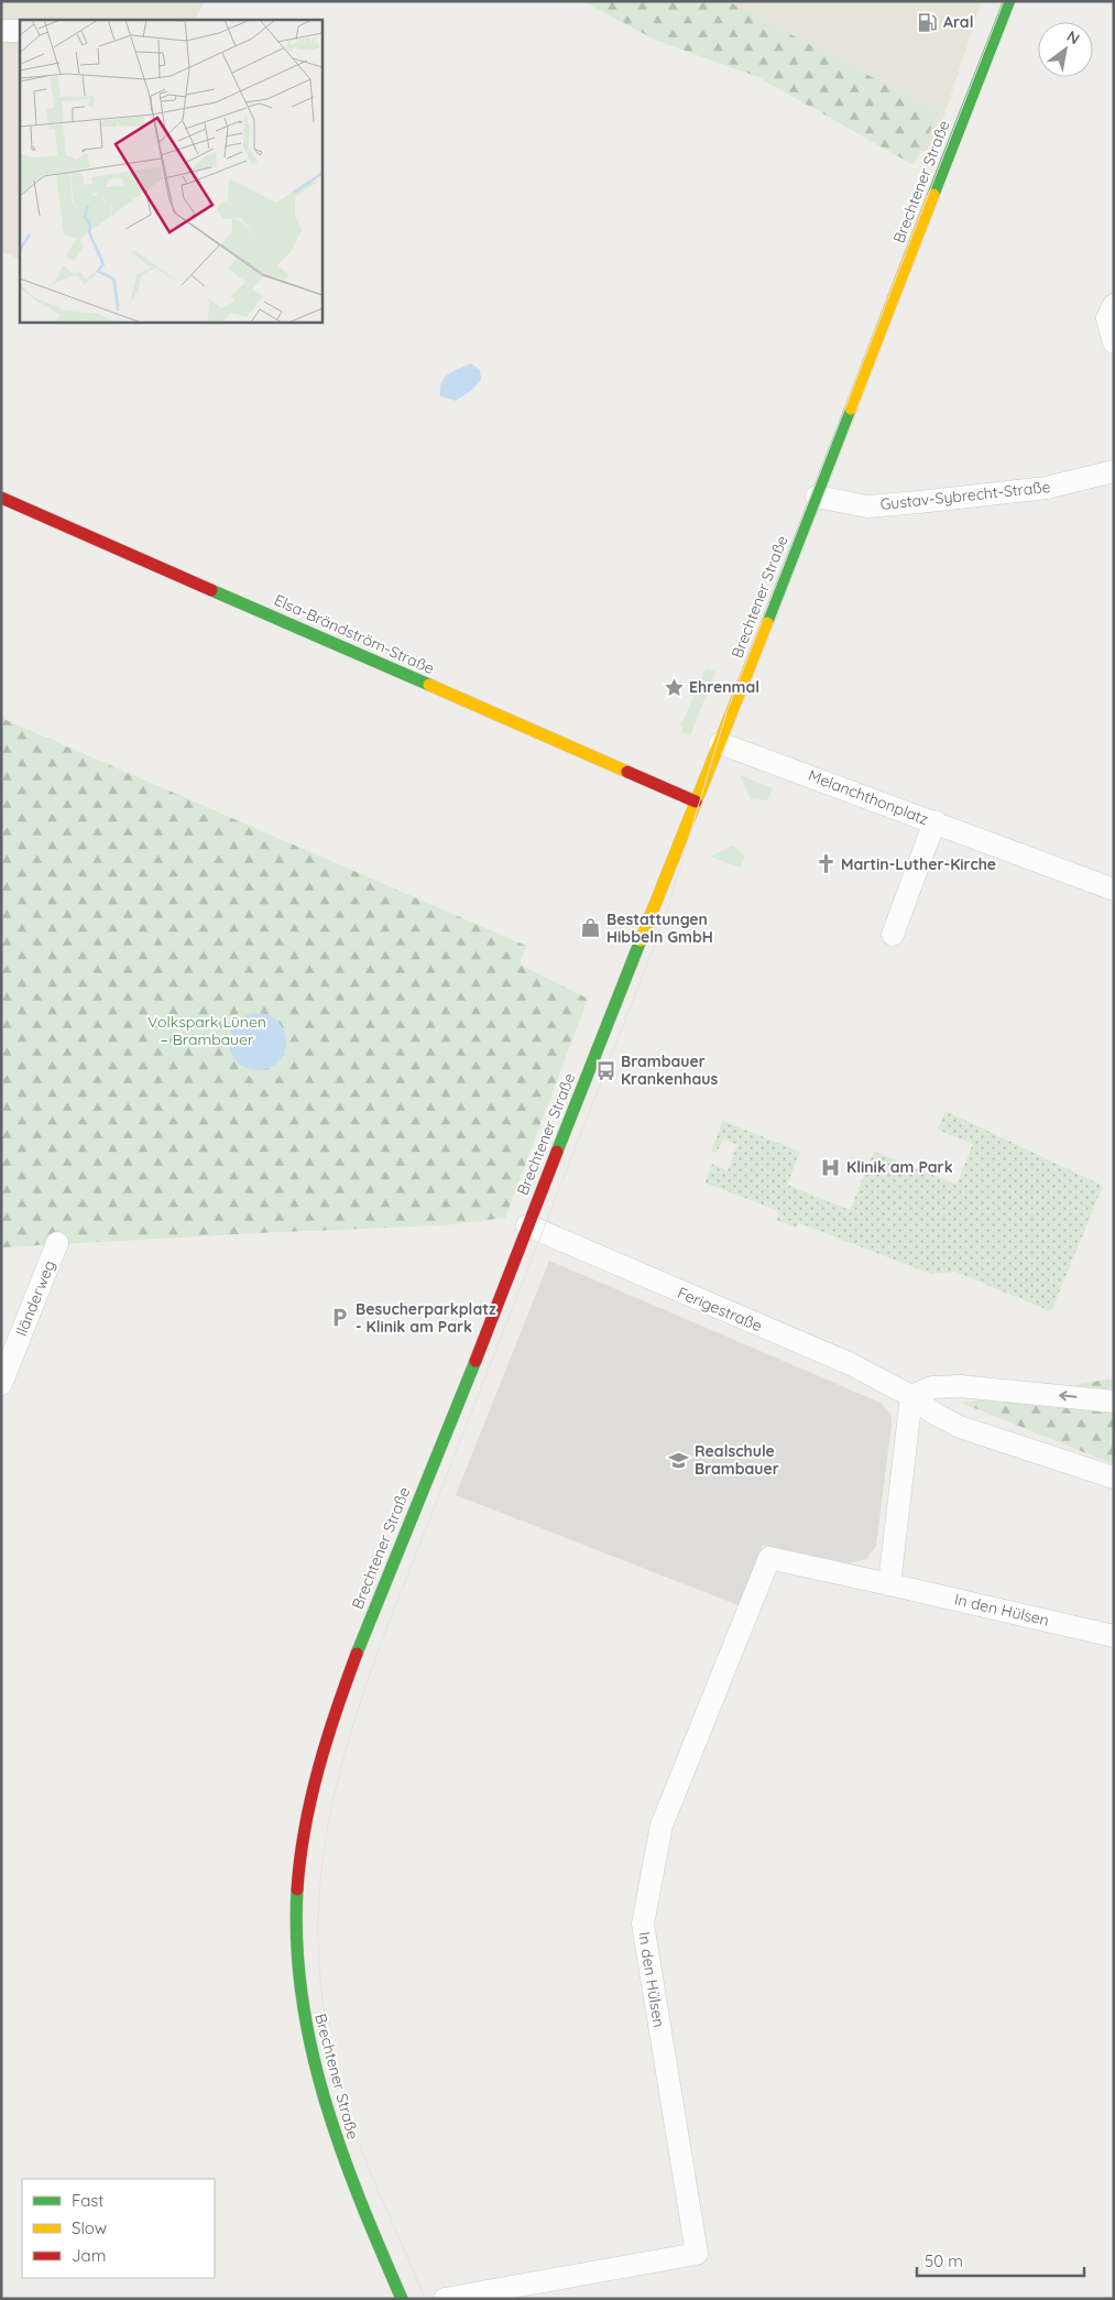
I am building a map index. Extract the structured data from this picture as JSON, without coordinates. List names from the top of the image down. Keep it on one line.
{"streets":{"main road":["Brechtener Straße","Elsa-Brändström-Straße"],"street":["Gustav-Sybrecht-Straße","Melanchthonplatz","Iländerweg","Ferigestraße","In den Hülsen"]},"crossings":[["Brechtener Straße","Gustav-Sybrecht-Straße"],["Brechtener Straße","Elsa-Brändström-Straße"],["Brechtener Straße","Melanchthonplatz"],["Brechtener Straße","Ferigestraße"]],"parks":["Volkspark Lünen – Brambauer"],"places":{"fuel station":["Aral"],"place":["Ehrenmal"],"church":["Martin-Luther-Kirche"],"shop":["Bestattungen Hibbeln GmbH"],"bus stop":["Brambauer Krankenhaus"],"hospital":["Klinik am Park"],"parking":["Besucherparkplatz - Klinik am Park"],"school or university":["Realschule Brambauer"]},"legend":["Fast","Slow","Jam"],"scale_bar":"50 m","north":"top right"}
